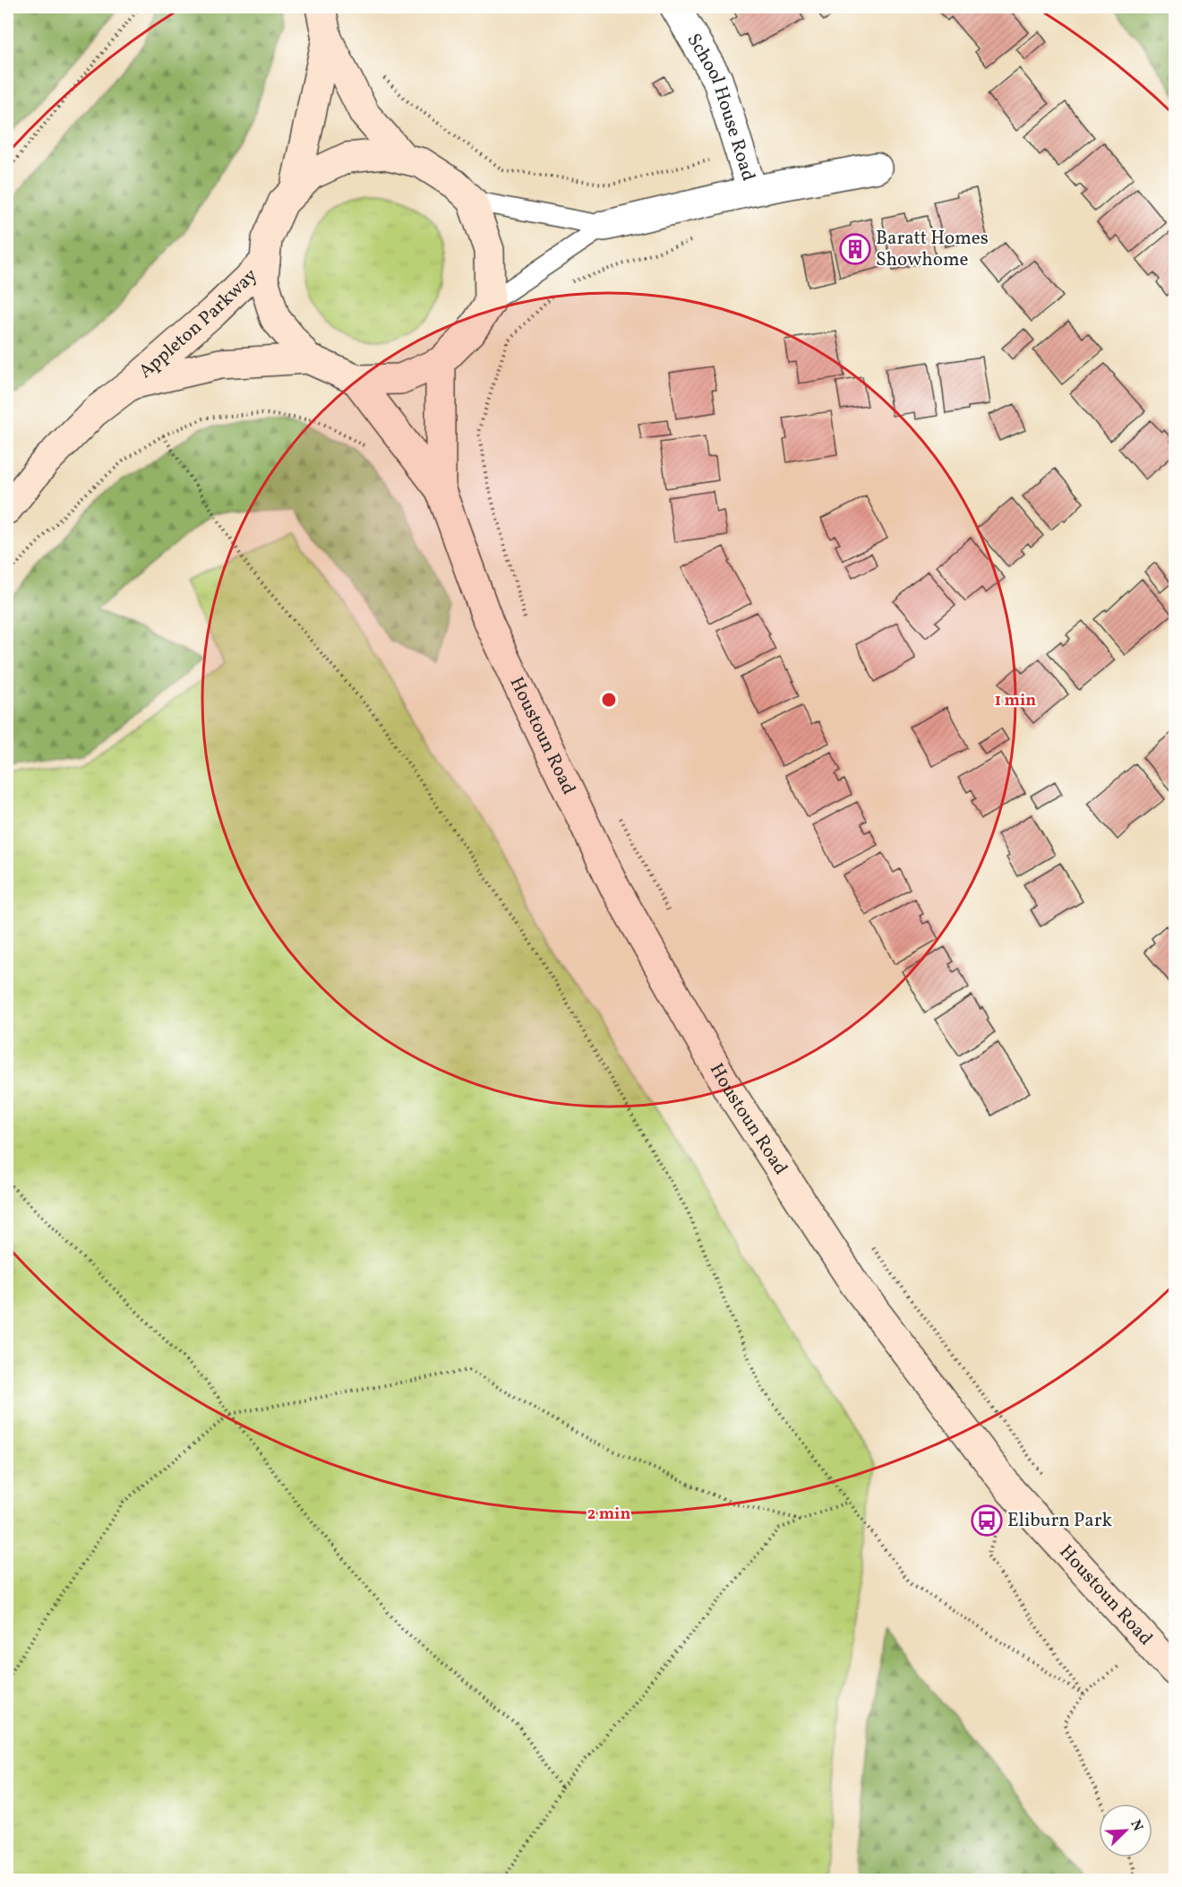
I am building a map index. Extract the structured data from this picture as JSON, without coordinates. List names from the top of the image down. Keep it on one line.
{"streets":{"street":["School House Road","Appleton Parkway","Houstoun Road"]},"places":{"building":["Baratt Homes Showhome"],"bus stop":["Eliburn Park"]},"north":"top right","rings":["1 min","2 min"]}
